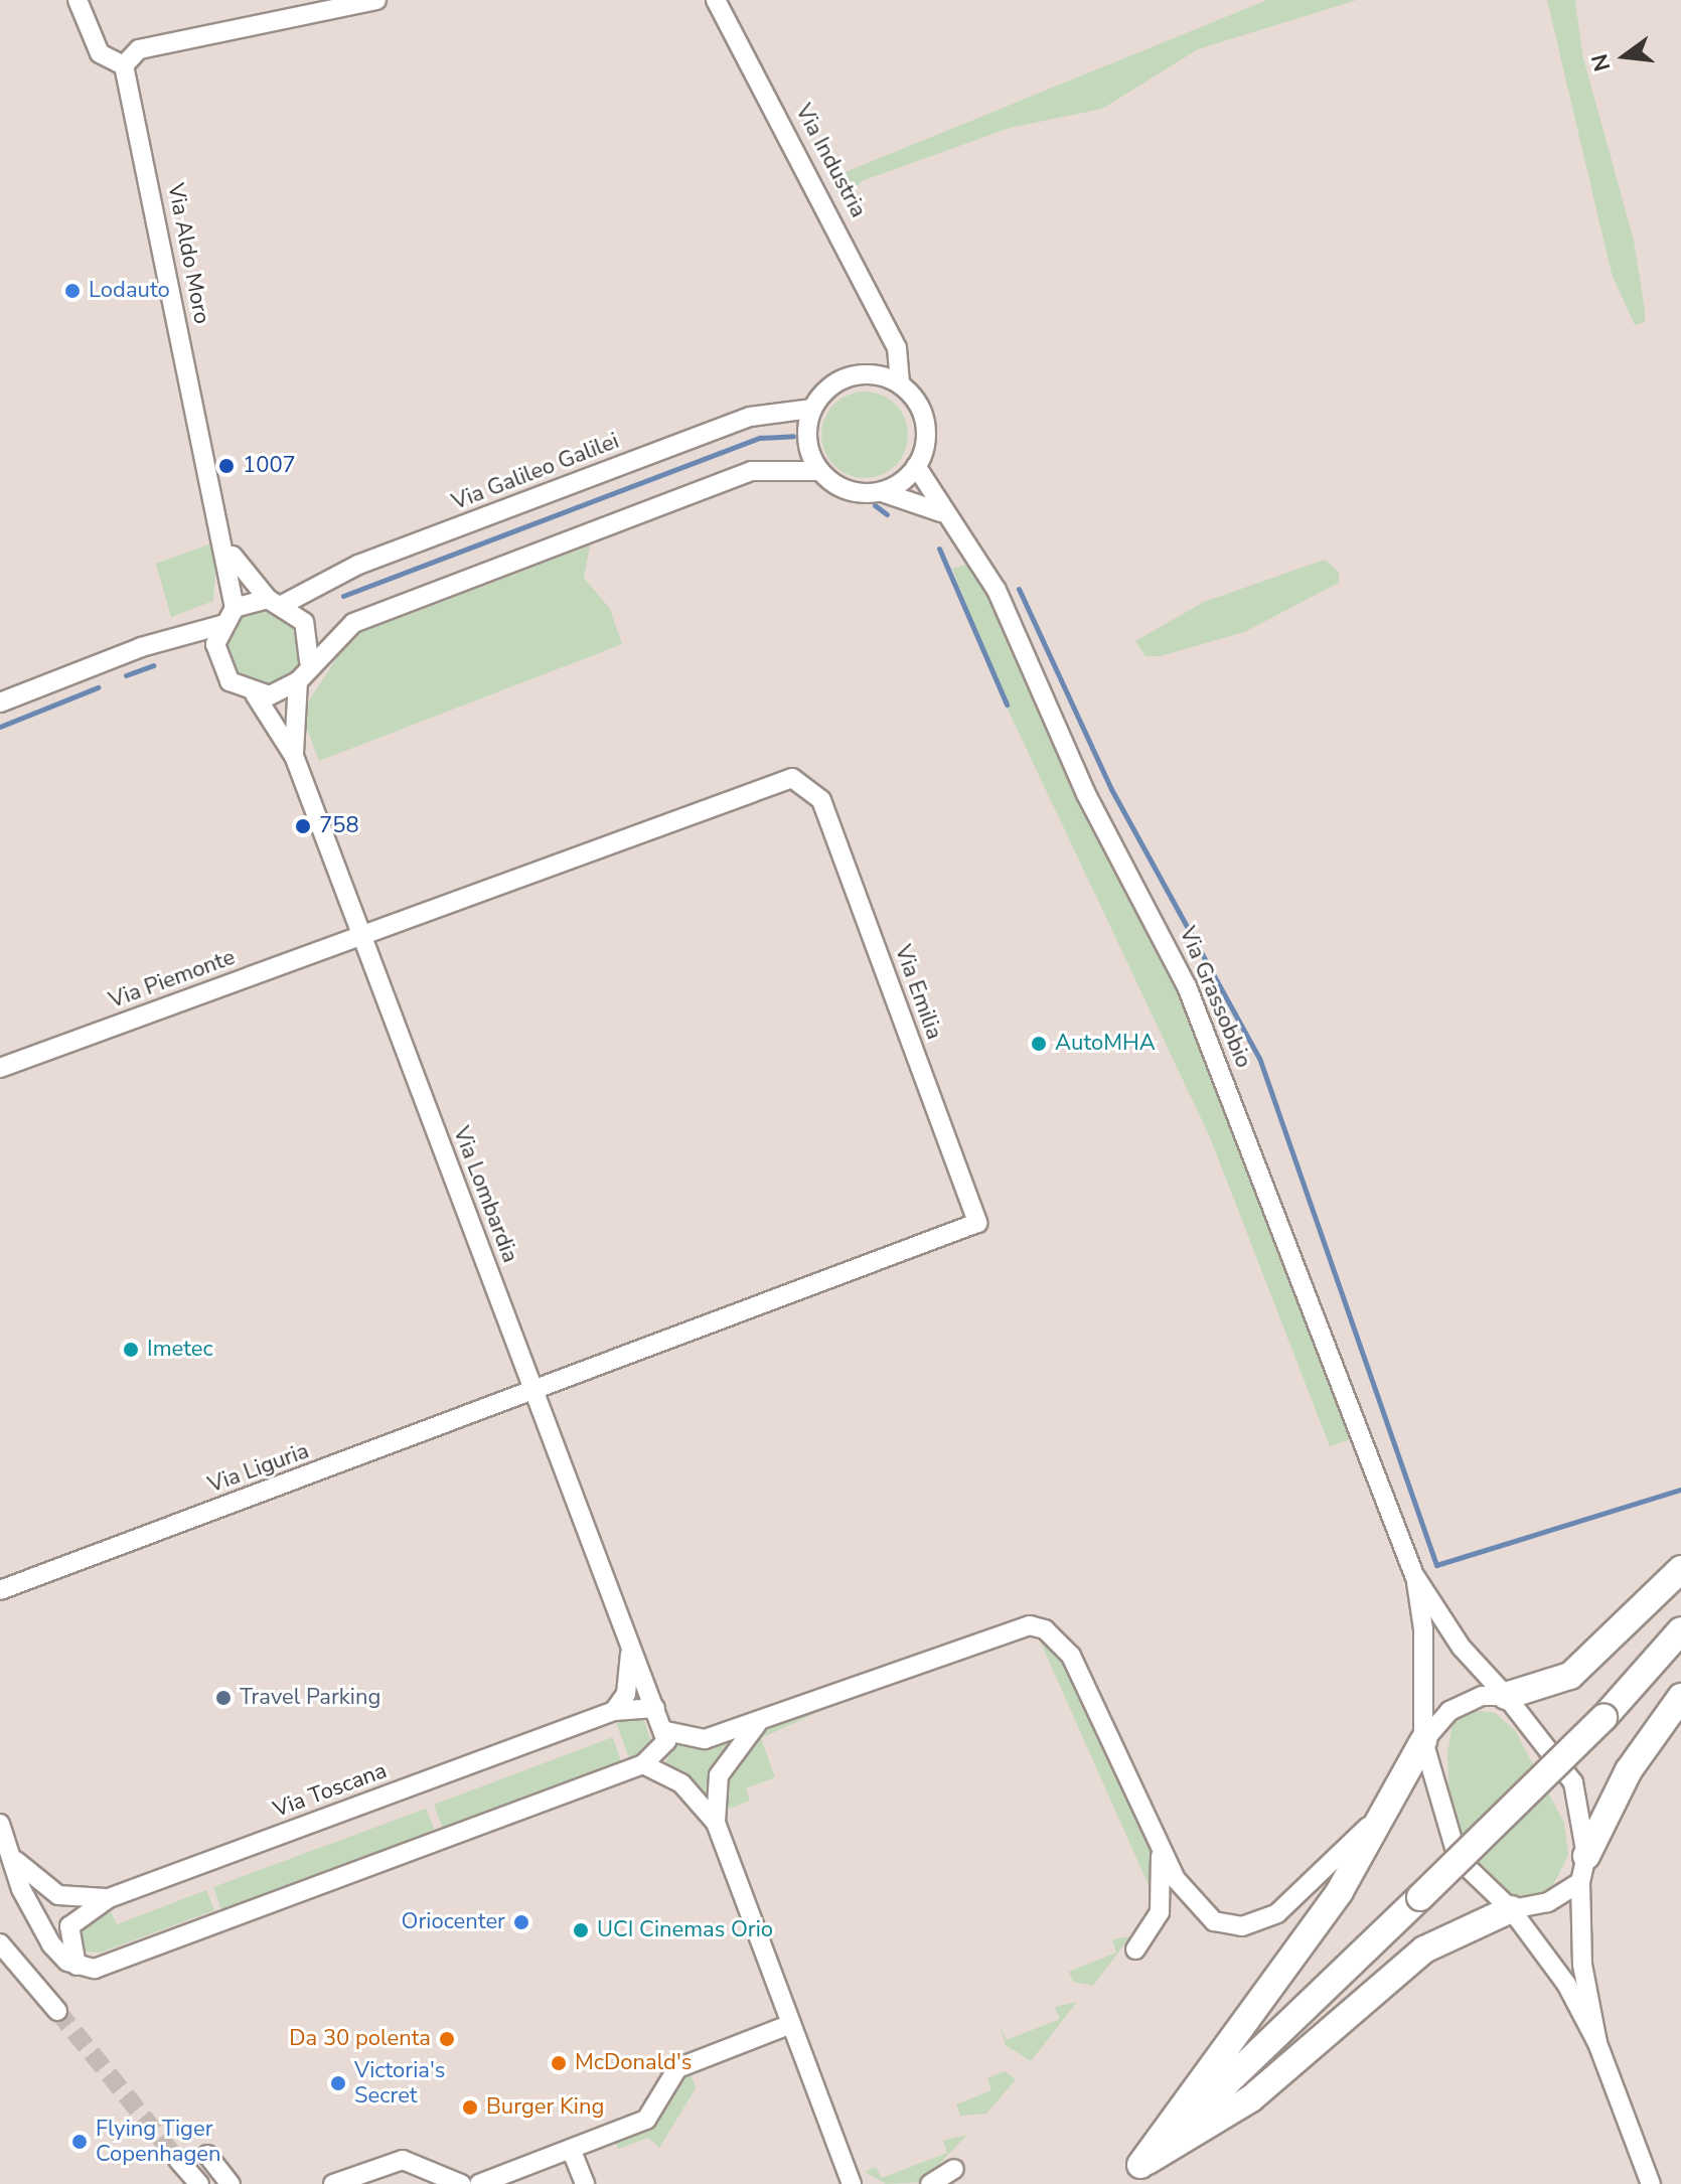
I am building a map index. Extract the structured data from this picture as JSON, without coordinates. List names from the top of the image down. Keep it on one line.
{"streets":{"street":["Via Industria","Via Aldo Moro","Via Galileo Galilei","Via Piemonte","Via Emilia","Via Grassobbio","Via Lombardia","Via Liguria","Via Toscana"]},"crossings":[["Via Industria","Via Galileo Galilei"],["Via Industria","Via Grassobbio"],["Via Aldo Moro","Via Galileo Galilei"],["Via Aldo Moro","Via Lombardia"],["Via Galileo Galilei","Via Grassobbio"],["Via Galileo Galilei","Via Lombardia"],["Via Piemonte","Via Emilia"],["Via Piemonte","Via Lombardia"],["Via Emilia","Via Lombardia"],["Via Emilia","Via Liguria"],["Via Lombardia","Via Liguria"],["Via Lombardia","Via Toscana"]],"places":["Lodauto","1007","758","AutoMHA","Imetec","Travel Parking","Oriocenter","UCI Cinemas Orio","Da 30 polenta","McDonald's","Victoria's Secret","Burger King","Flying Tiger Copenhagen"],"north":"left"}
